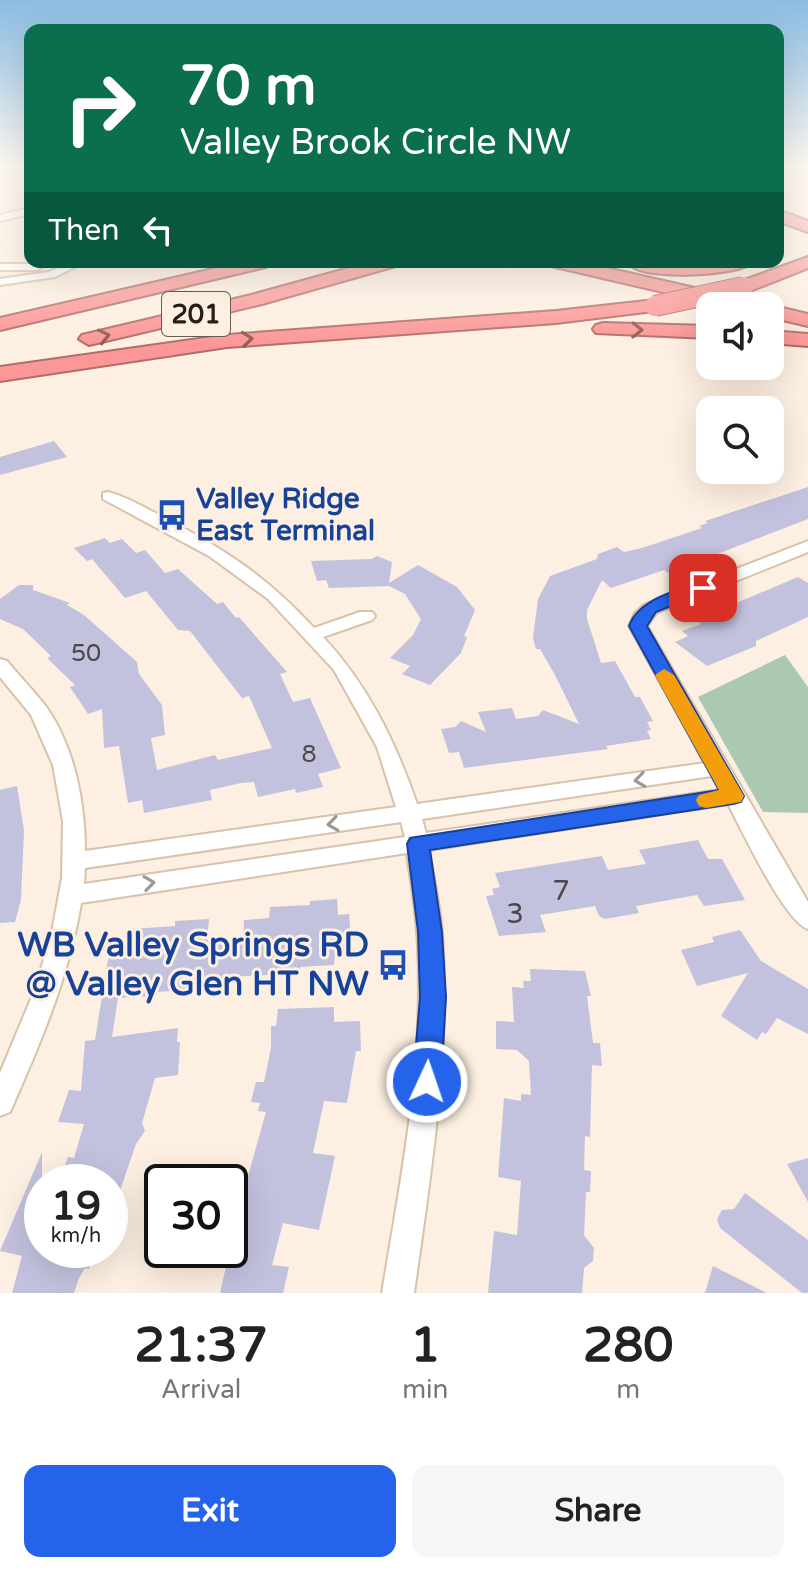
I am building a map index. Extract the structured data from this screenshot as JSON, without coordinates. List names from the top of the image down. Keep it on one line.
{"streets":{"highway":["201"]},"places":{"bus stop":["Valley Ridge East Terminal","WB Valley Springs RD @ Valley Glen HT NW"]},"house_numbers":["50","8","7","3"],"page":{"turn":["70 m","Valley Brook Circle NW"],"then":"Then","speed":"19 km/h","limit":"30","eta":["21:37","Arrival","1","min","280","m"],"buttons":["Exit","Share"]}}
